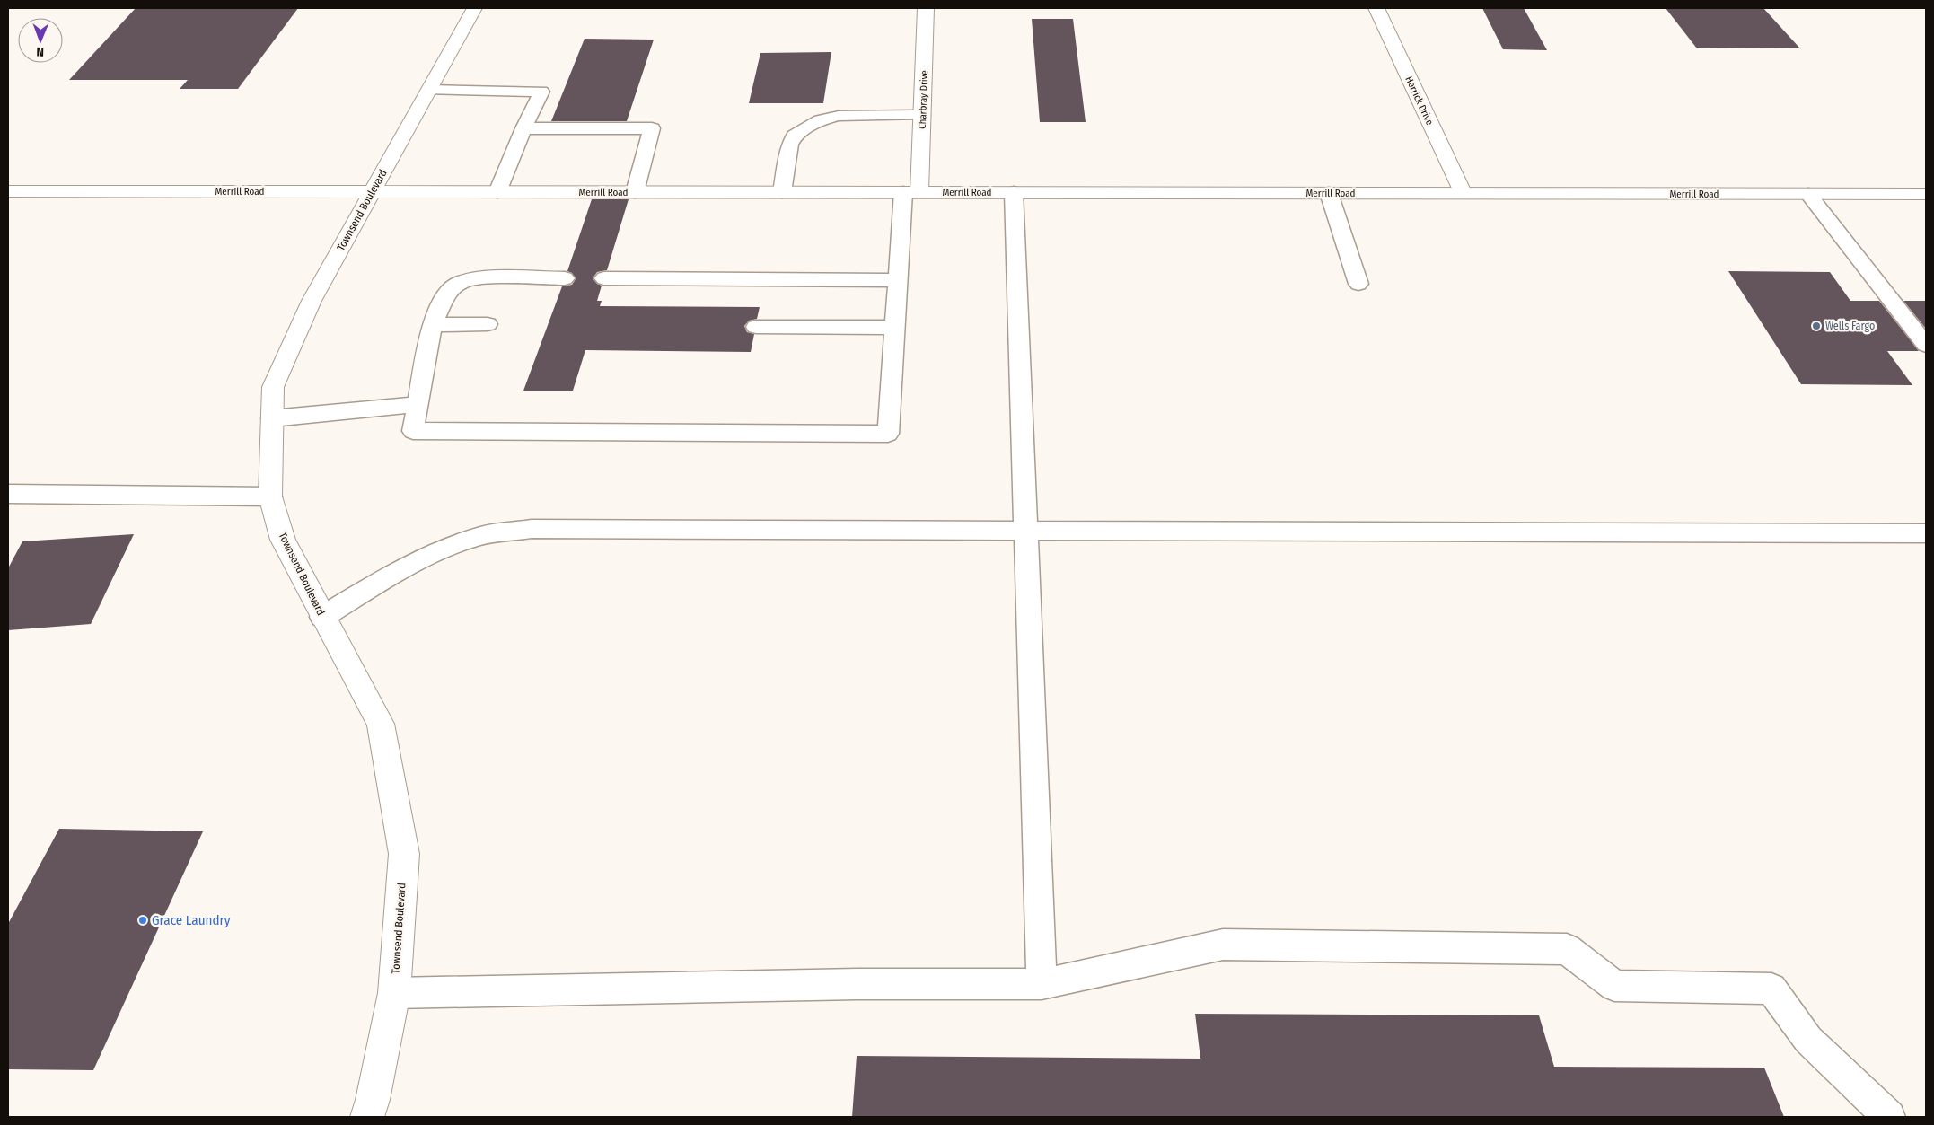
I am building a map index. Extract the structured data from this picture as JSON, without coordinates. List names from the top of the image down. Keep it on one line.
{"streets":{"street":["Charbray Drive","Herrick Drive","Merrill Road","Townsend Boulevard"]},"crossings":[["Charbray Drive","Merrill Road"],["Herrick Drive","Merrill Road"],["Merrill Road","Townsend Boulevard"]],"places":["Wells Fargo","Grace Laundry"],"north":"bottom"}
